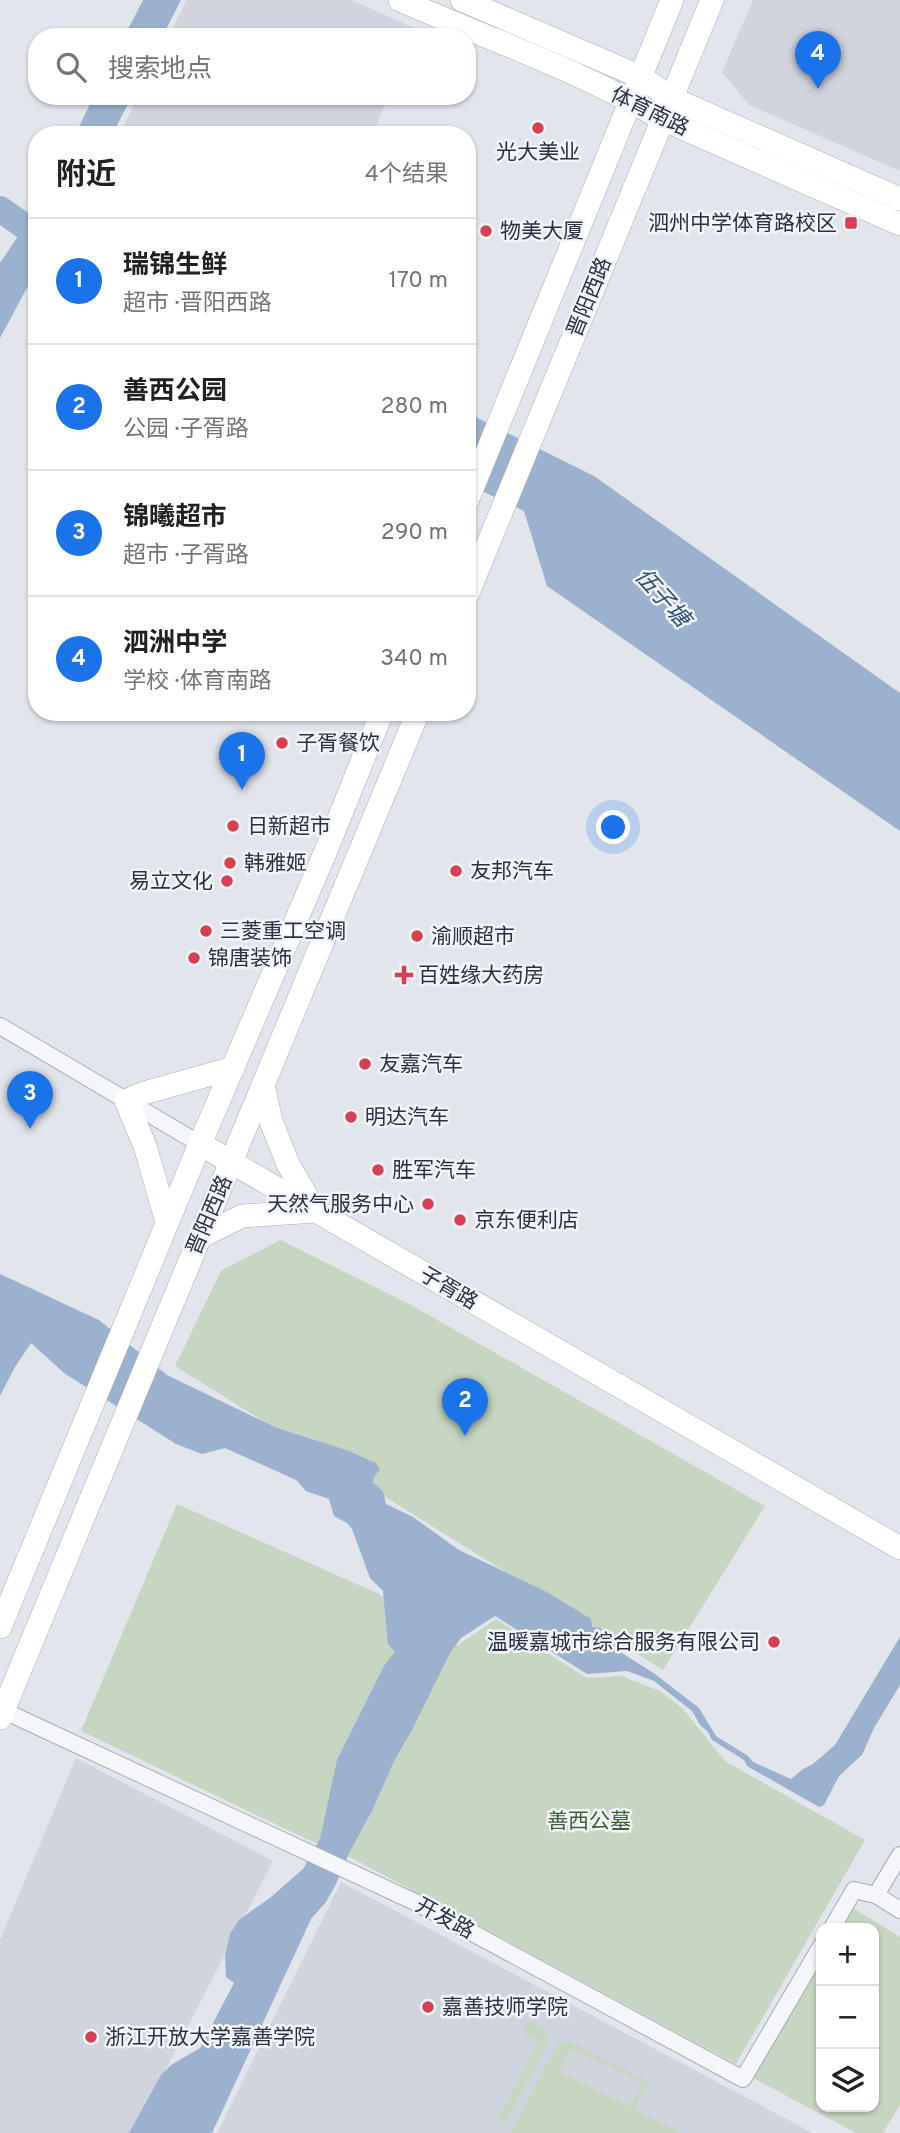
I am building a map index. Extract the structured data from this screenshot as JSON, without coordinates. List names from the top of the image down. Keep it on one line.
{"streets":{"main road":["体育南路","晋阳西路","子胥路"],"street":["开发路"]},"crossings":[["体育南路","晋阳西路"],["晋阳西路","子胥路"],["晋阳西路","开发路"]],"water":["伍子塘"],"parks":["善西公墓"],"places":{"other":["光大美业","物美大厦","子胥餐饮","日新超市","韩雅姬","友邦汽车","易立文化","三菱重工空调","渝顺超市","锦唐装饰","友嘉汽车","明达汽车","胜军汽车","天然气服务中心","京东便利店","温暖嘉城市综合服务有限公司","嘉善技师学院","浙江开放大学嘉善学院"],"transit":["泗州中学体育路校区"],"health":["百姓缘大药房"]},"page":{"search":"搜索地点","pins":["4","1","3","2"],"heading":["附近","4个结果"],"list":[{"mark":"1","name":"瑞锦生鲜","note":"超市 · 晋阳西路","value":"170 m"},{"mark":"2","name":"善西公园","note":"公园 · 子胥路","value":"280 m"},{"mark":"3","name":"锦曦超市","note":"超市 · 子胥路","value":"290 m"},{"mark":"4","name":"泗洲中学","note":"学校 · 体育南路","value":"340 m"}],"map_buttons":["+","−"]}}
